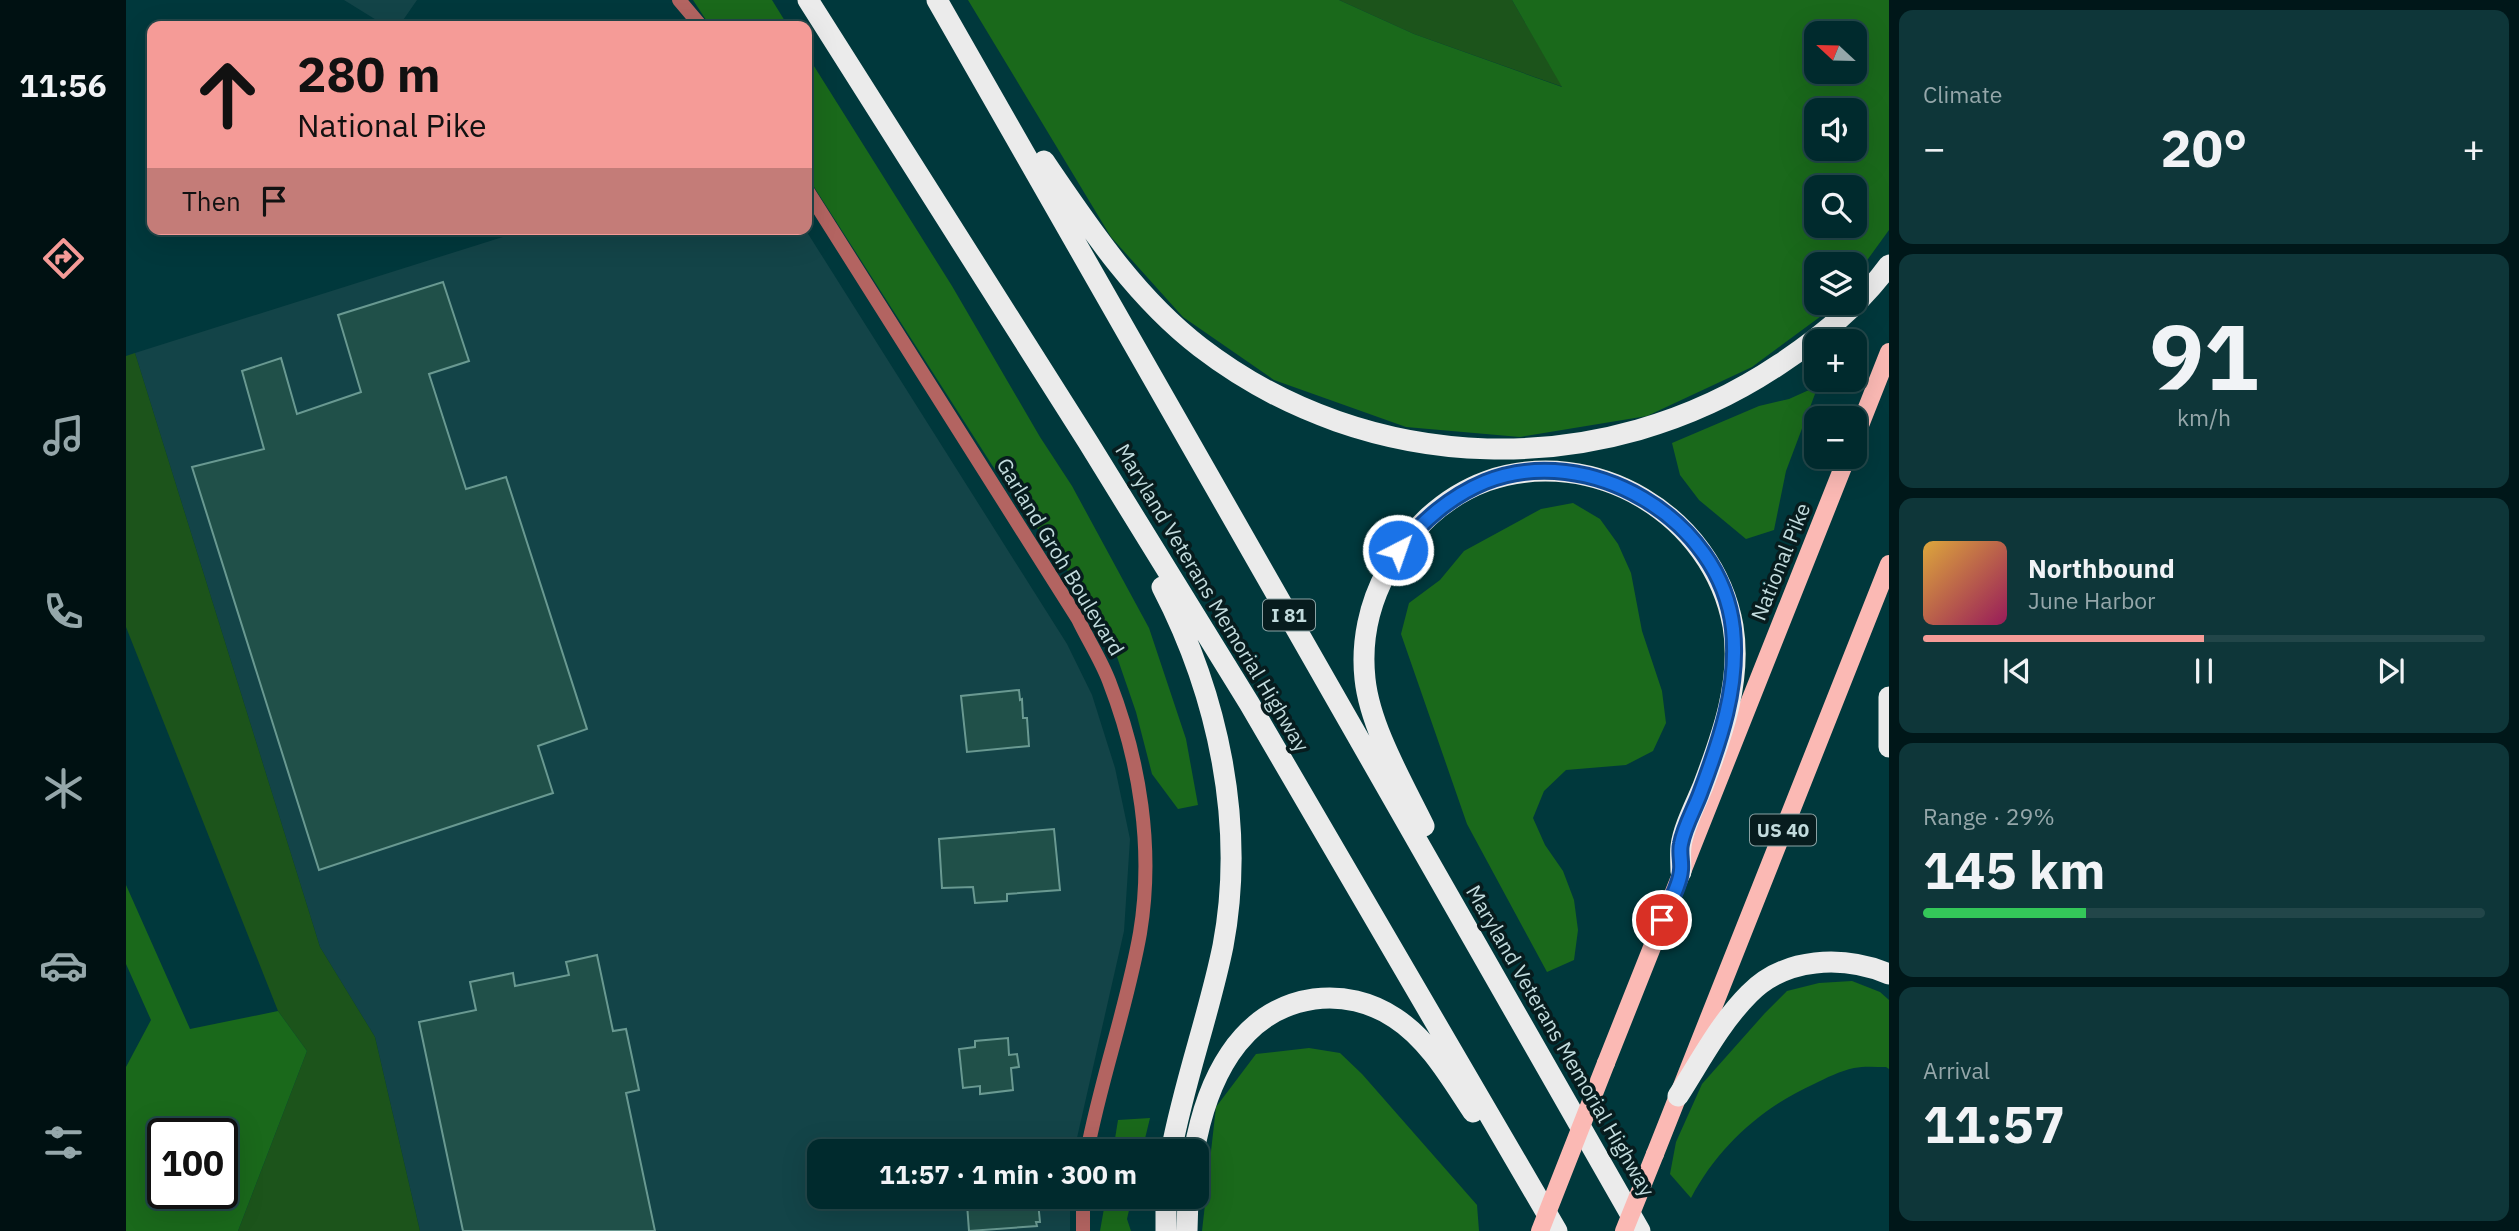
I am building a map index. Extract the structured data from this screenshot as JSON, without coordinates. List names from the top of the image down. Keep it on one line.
{"streets":{"highway":["Maryland Veterans Memorial Highway","I 81"],"main road":["National Pike","US 40"],"street":["Garland Groh Boulevard"]},"north":"left","page":{"tabs":"11:56","tile":["Climate",["91","km/h"],["Range · 29%","145 km"],["Arrival","11:57"]],"map_buttons":["+","−"],"turn":["280 m","National Pike"],"heat":["−","20°","+"],"then":"Then","song":["Northbound","June Harbor"],"limit":"100","trip":"11:57 · 1 min · 300 m"}}
